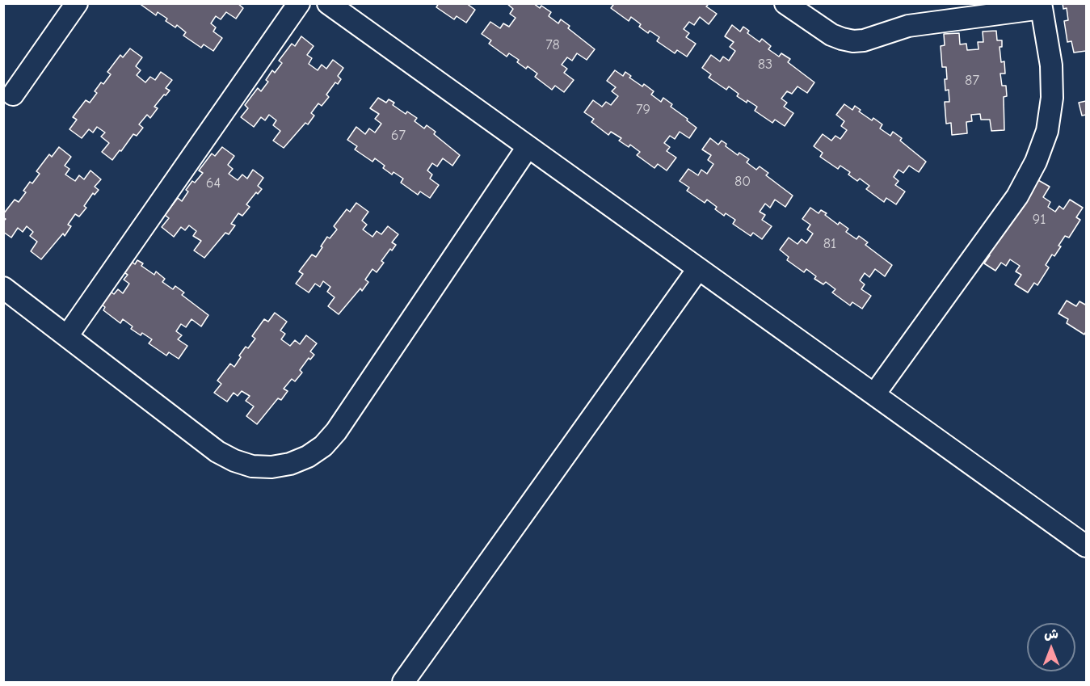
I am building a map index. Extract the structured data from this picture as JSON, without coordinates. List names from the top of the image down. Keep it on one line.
{"house_numbers":["78","83","87","79","67","80","64","91","81"],"north":"top"}
